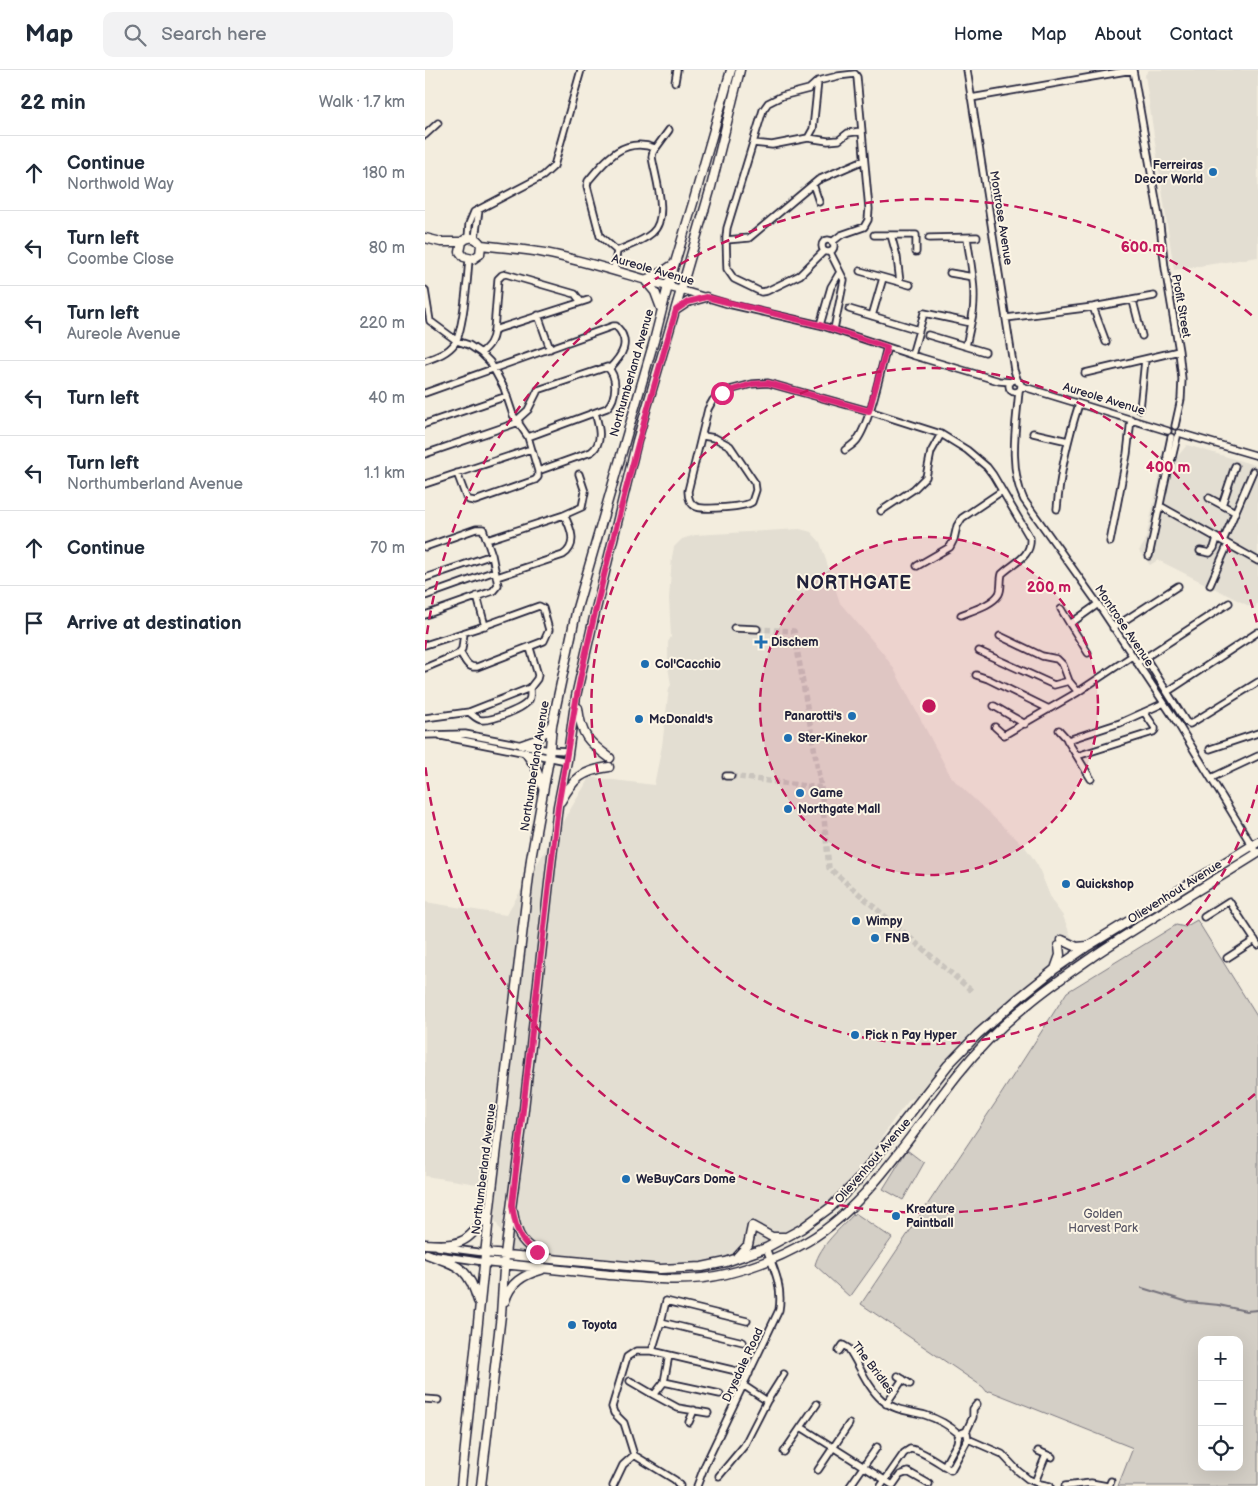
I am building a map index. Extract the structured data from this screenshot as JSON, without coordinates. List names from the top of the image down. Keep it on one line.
{"streets":{"main road":["Aureole Avenue","Northumberland Avenue","Olievenhout Avenue"],"street":["Montrose Avenue","Profit Street","Drysdale Road","The Bridles"]},"crossings":[["Montrose Avenue","Aureole Avenue"],["Montrose Avenue","Olievenhout Avenue"],["Aureole Avenue","Northumberland Avenue"],["Northumberland Avenue","Olievenhout Avenue"],["Olievenhout Avenue","Drysdale Road"]],"districts":["NORTHGATE"],"parks":["Golden Harvest Park"],"places":{"other":["Ferreiras Decor World","Col'Cacchio","Panarotti's","McDonald's","Ster-Kinekor","Game","Northgate Mall","Quickshop","Wimpy","FNB","Pick n Pay Hyper","WeBuyCars Dome","Kreature Paintball","Toyota"],"health":["Dischem"]},"page":{"header":"Map","search":"Search here","nav":["Home","Map","About","Contact"],"heading":["22 min","Walk · 1.7 km"],"list":[["Continue","Northwold Way","180 m"],["Turn left","Coombe Close","80 m"],["Turn left","Aureole Avenue","220 m"],["Turn left","40 m"],["Turn left","Northumberland Avenue","1.1 km"],["Continue","70 m"],"Arrive at destination"],"map_buttons":["+","−"]},"rings":["600 m","400 m","200 m"]}
